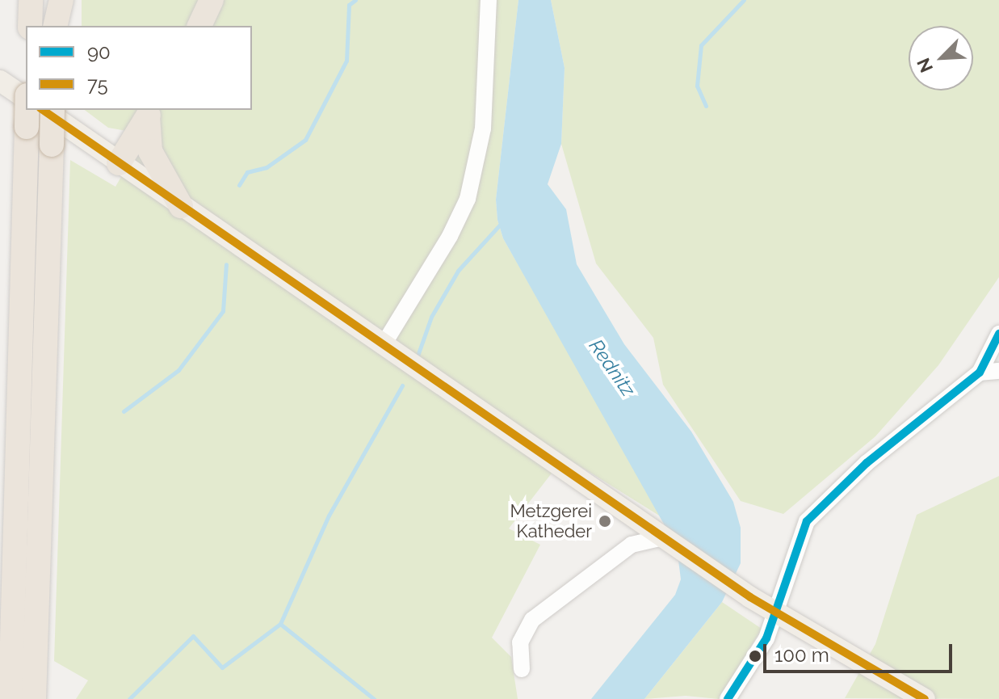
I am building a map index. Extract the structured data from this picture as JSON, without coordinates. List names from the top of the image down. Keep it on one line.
{"water":["Rednitz"],"places":["Metzgerei Katheder"],"lines":["transit line 75","transit line 90"],"legend":["90","75"],"scale_bar":"100 m","north":"bottom left"}
